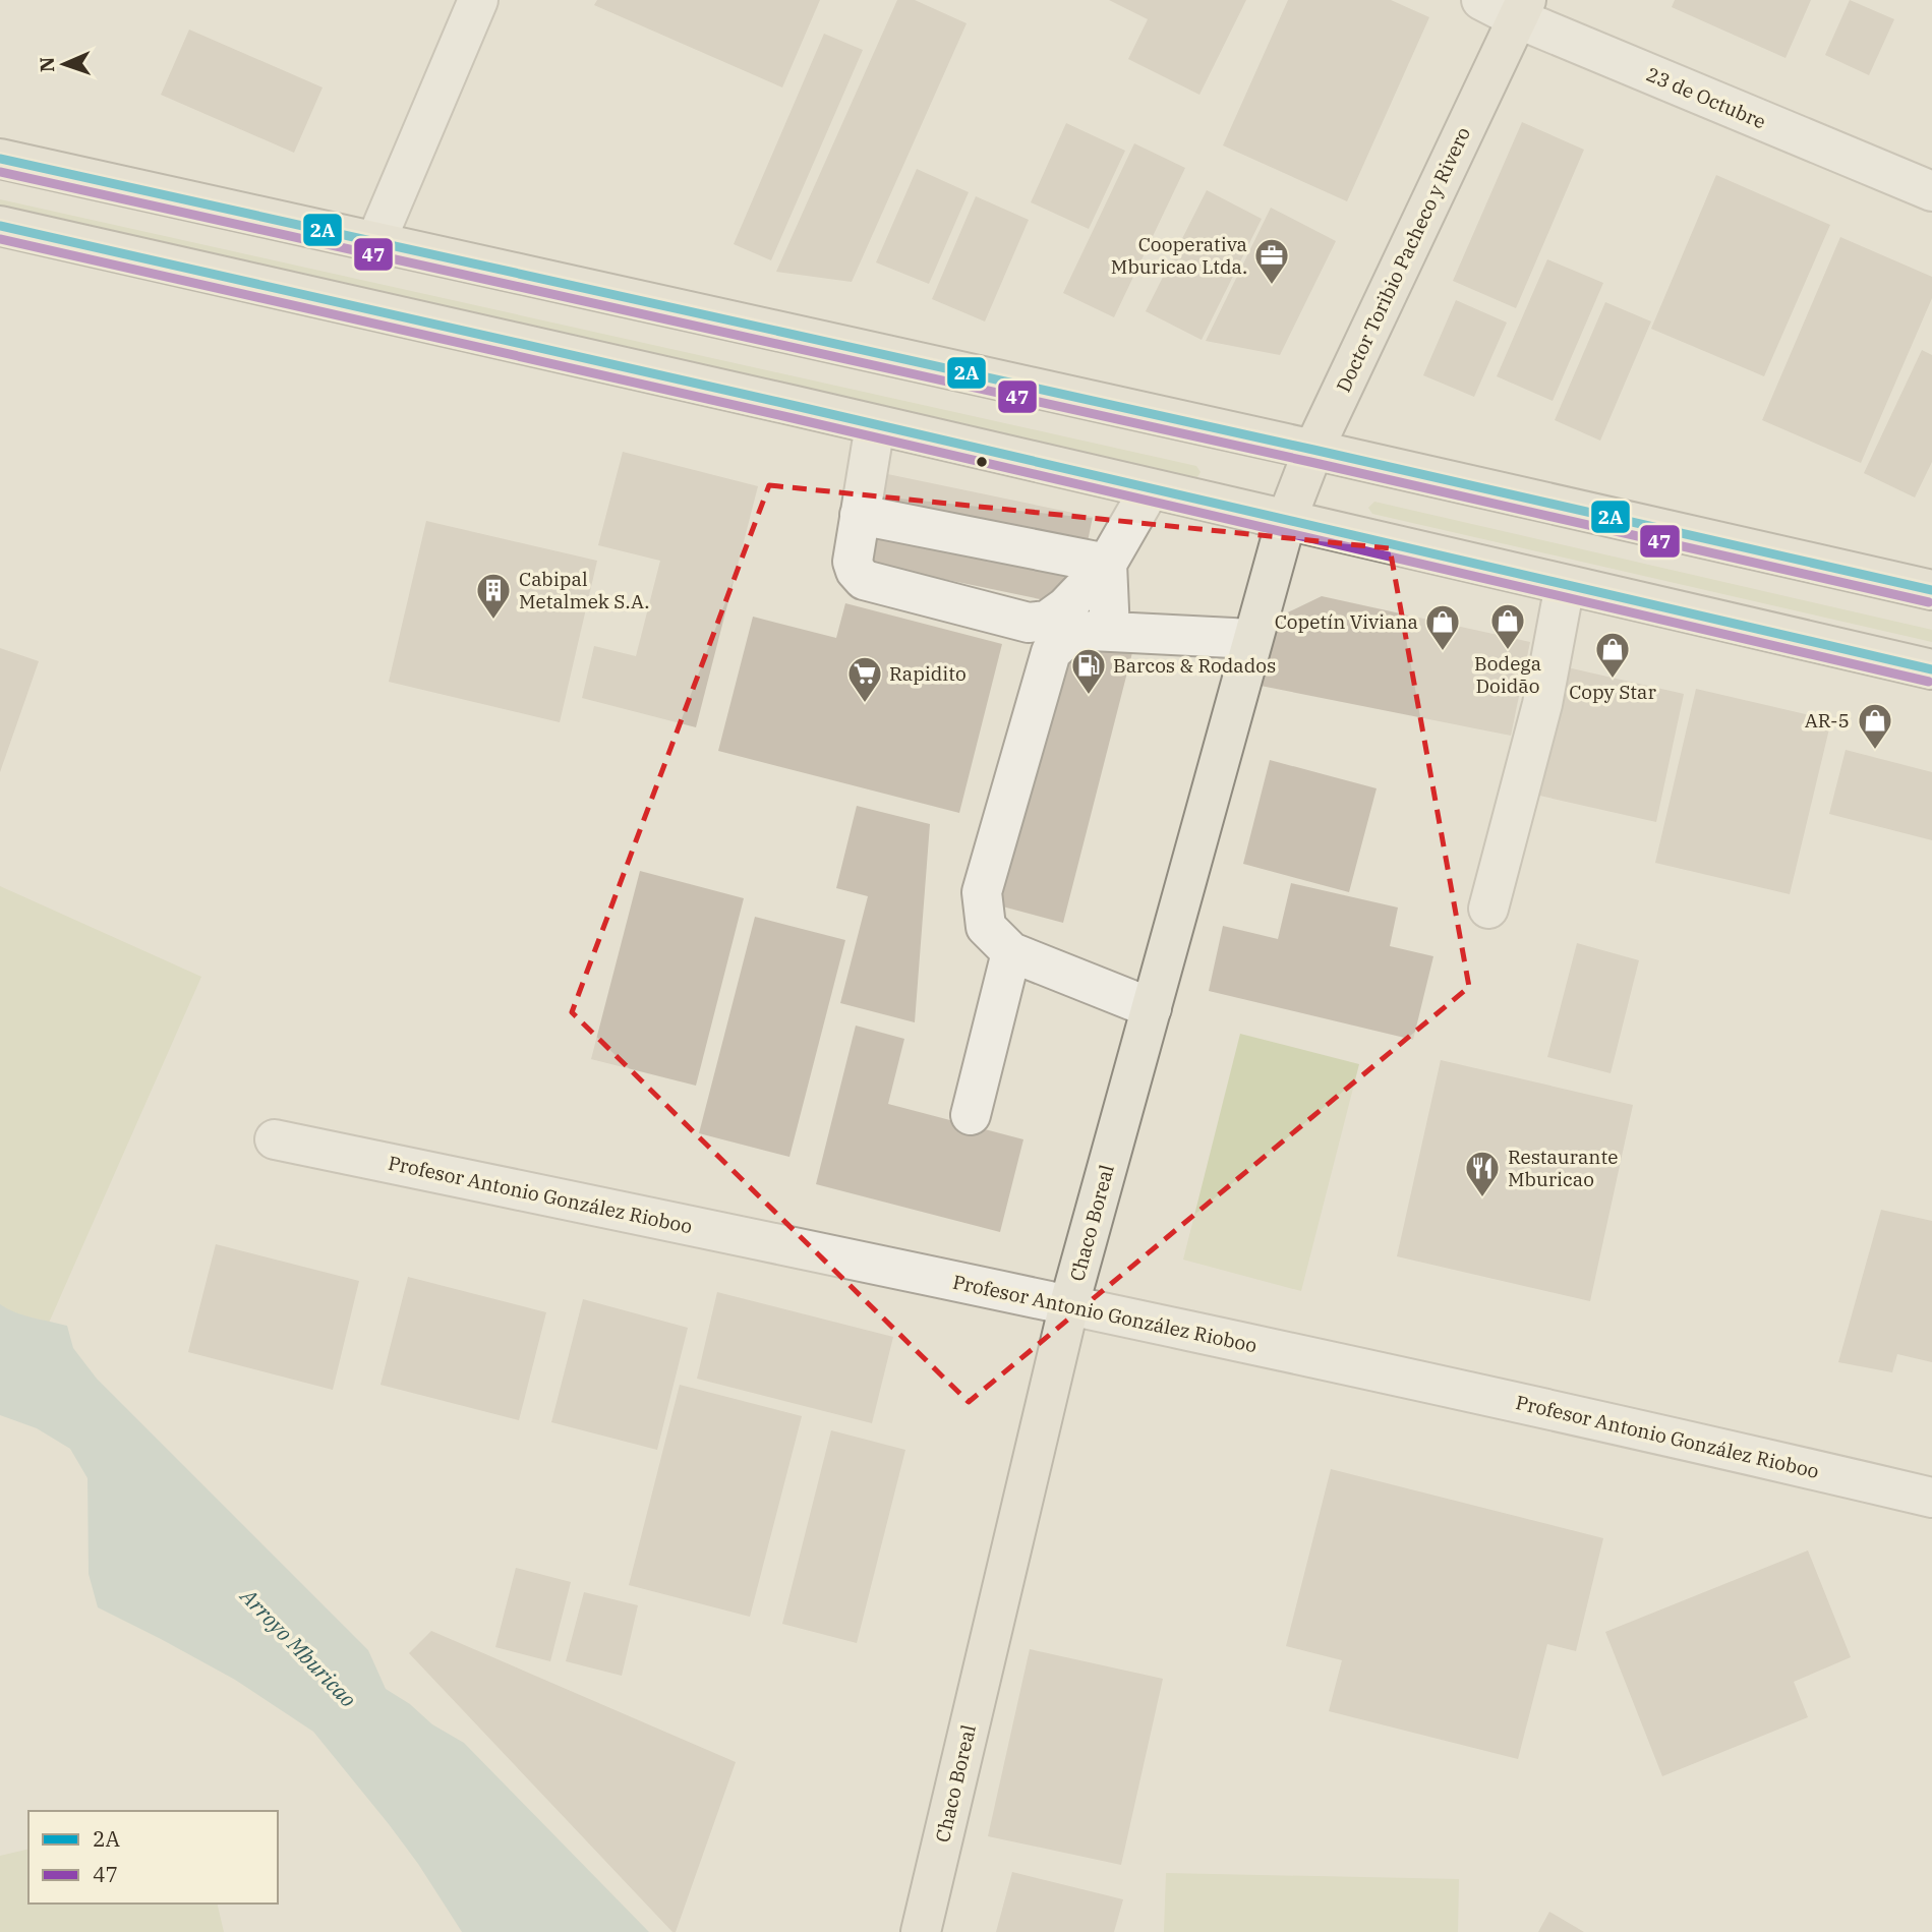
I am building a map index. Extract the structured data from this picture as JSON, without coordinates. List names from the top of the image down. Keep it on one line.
{"streets":{"main road":["Doctor Toribio Pacheco y Rivero","Chaco Boreal"],"street":["23 de Octubre","Profesor Antonio González Rioboo"]},"crossings":[["23 de Octubre","Doctor Toribio Pacheco y Rivero"],["Doctor Toribio Pacheco y Rivero","Chaco Boreal"],["Profesor Antonio González Rioboo","Chaco Boreal"]],"water":["Arroyo Mburicao"],"places":{"office":["Cooperativa Mburicao Ltda."],"building":["Cabipal Metalmek S.A."],"shop":["Bodega Doidão","Copetín Viviana","Copy Star","AR-5"],"fuel station":["Barcos & Rodados"],"supermarket":["Rapidito"],"restaurant":["Restaurante Mburicao"]},"lines":["transit line 2A","transit line 47"],"legend":["2A","47"],"north":"left"}
